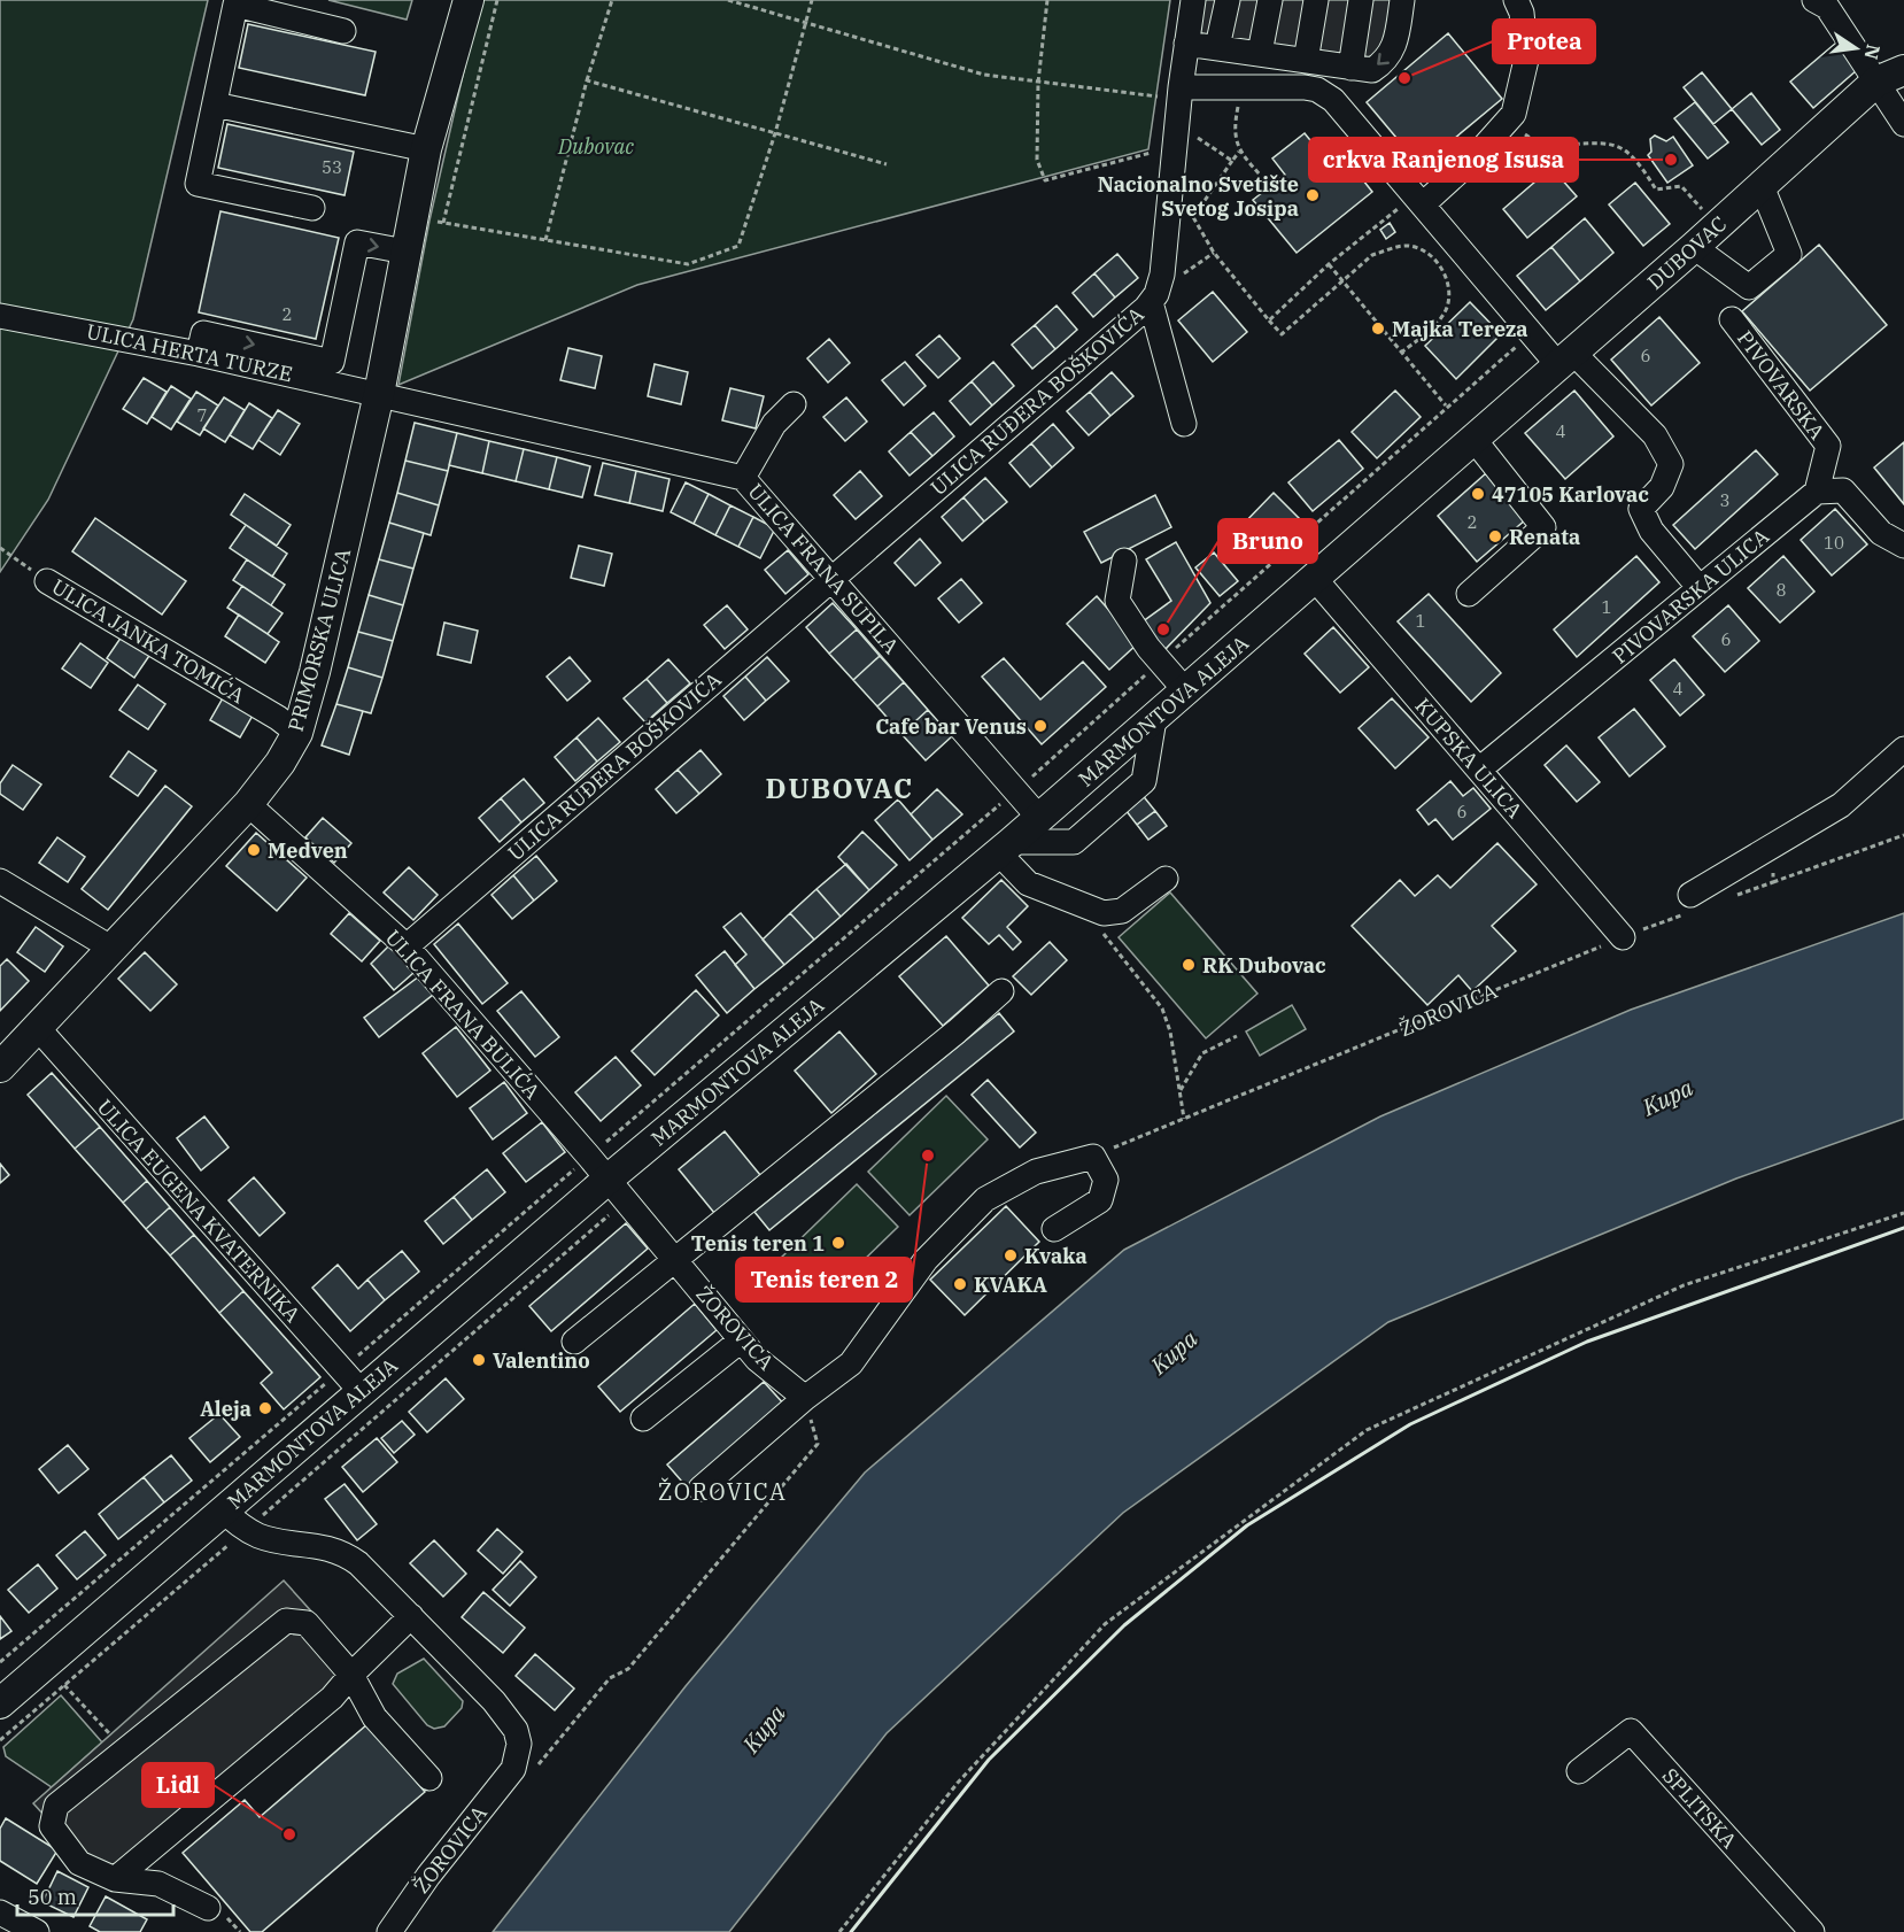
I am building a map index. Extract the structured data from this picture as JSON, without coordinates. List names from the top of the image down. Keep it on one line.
{"streets":{"main road":["DUBOVAC","PRIMORSKA ULICA","MARMONTOVA ALEJA"],"street":["ULICA HERTA TURZE","PIVOVARSKA","ULICA RUĐERA BOŠKOVIĆA","ULICA FRANA SUPILA","PIVOVARSKA ULICA","ULICA JANKA TOMIĆA","KUPSKA ULICA","ŽOROVICA","ULICA FRANA BULIĆA","ULICA EUGENA KVATERNIKA","SPLITSKA"]},"crossings":[["DUBOVAC","MARMONTOVA ALEJA"],["ULICA HERTA TURZE","ULICA FRANA SUPILA"],["ULICA HERTA TURZE","PRIMORSKA ULICA"],["PIVOVARSKA","PIVOVARSKA ULICA"],["ULICA RUĐERA BOŠKOVIĆA","ULICA FRANA SUPILA"],["ULICA RUĐERA BOŠKOVIĆA","ULICA FRANA BULIĆA"],["ULICA FRANA SUPILA","PRIMORSKA ULICA"],["ULICA FRANA SUPILA","MARMONTOVA ALEJA"],["PIVOVARSKA ULICA","KUPSKA ULICA"],["PRIMORSKA ULICA","ULICA JANKA TOMIĆA"],["PRIMORSKA ULICA","ULICA FRANA BULIĆA"],["PRIMORSKA ULICA","ULICA EUGENA KVATERNIKA"],["MARMONTOVA ALEJA","KUPSKA ULICA"],["MARMONTOVA ALEJA","ŽOROVICA"],["MARMONTOVA ALEJA","ULICA FRANA BULIĆA"],["MARMONTOVA ALEJA","ULICA EUGENA KVATERNIKA"],["KUPSKA ULICA","ŽOROVICA"],["ŽOROVICA","ULICA FRANA BULIĆA"]],"districts":["DUBOVAC","ŽOROVICA"],"water":["Kupa"],"parks":["Dubovac"],"places":["Protea","crkva Ranjenog Isusa","Nacionalno Svetište Svetog Josipa","Majka Tereza","47105 Karlovac","Renata","Bruno","Cafe bar Venus","Medven","RK Dubovac","Tenis teren 2","Tenis teren 1","Kvaka","KVAKA","Valentino","Aleja","Lidl"],"house_numbers":["53","2","6","7","4","3","2","10","8","1","1","6","4","6"],"scale_bar":"50 m","north":"right"}
